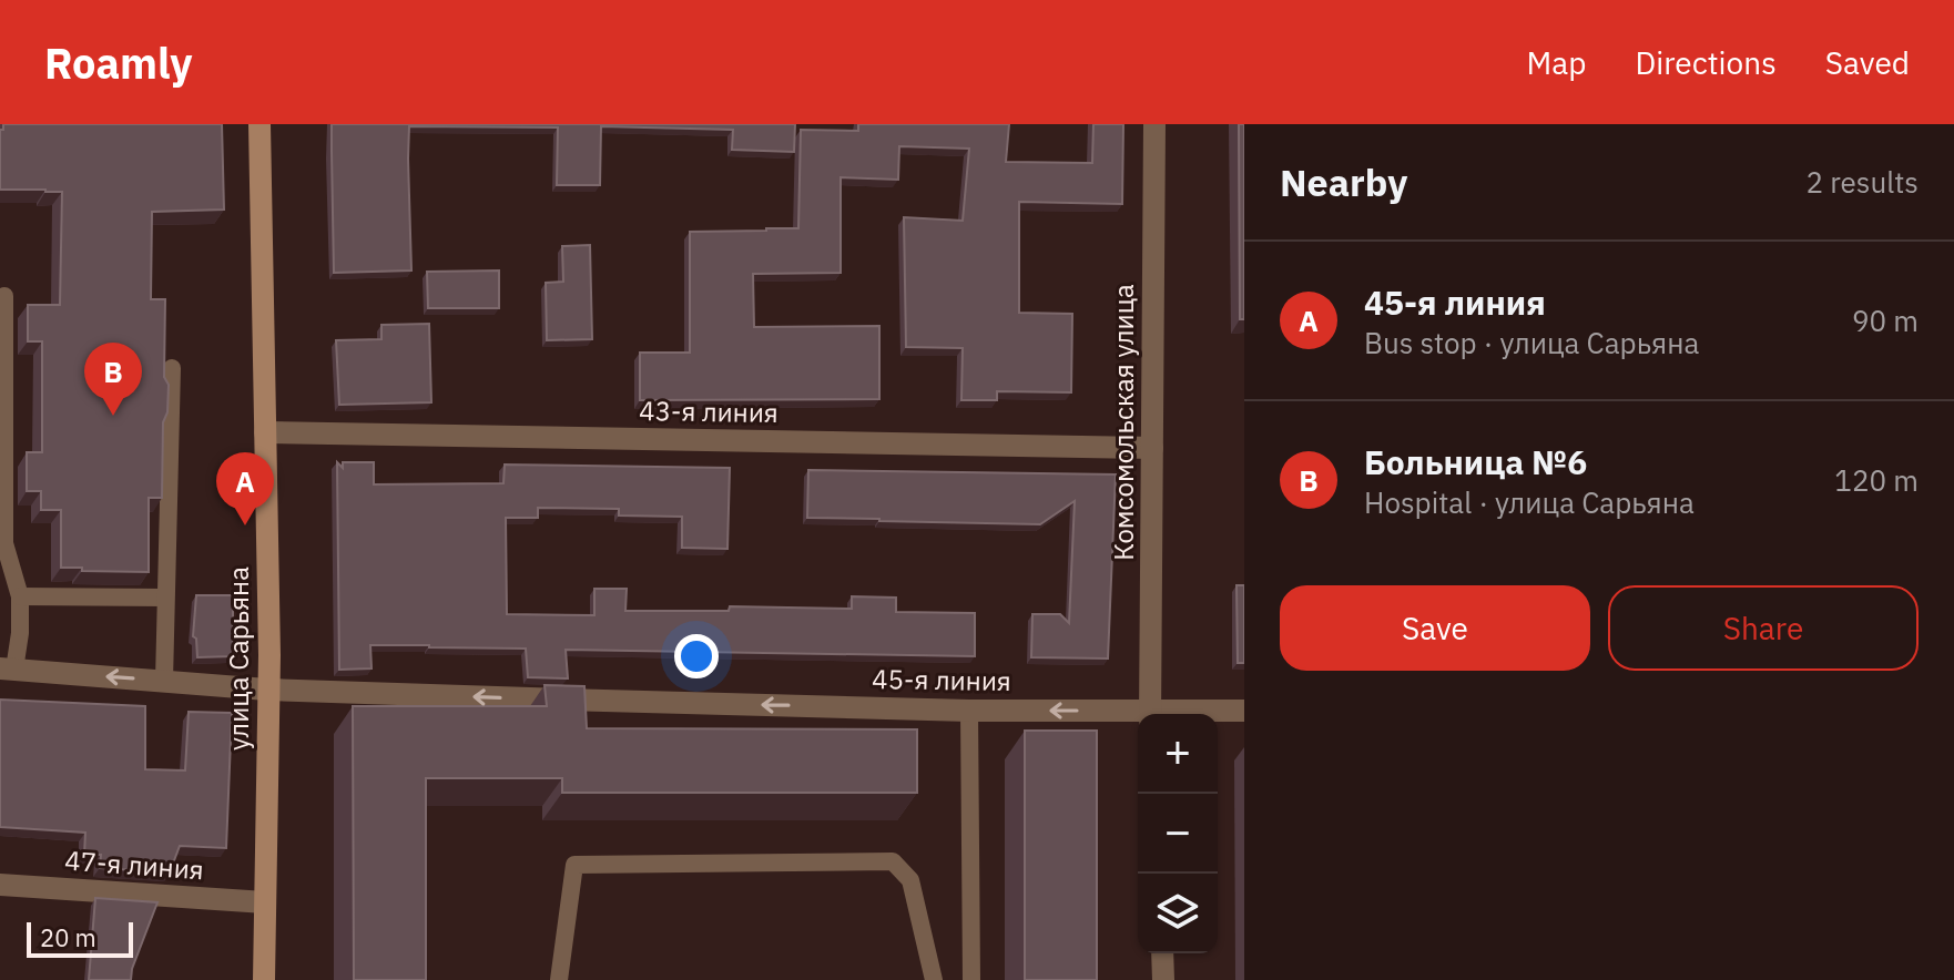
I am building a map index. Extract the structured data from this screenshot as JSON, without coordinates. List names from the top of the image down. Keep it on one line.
{"streets":{"main road":["улица Сарьяна"],"street":["43-я линия","Комсомольская улица","45-я линия","47-я линия"]},"crossings":[["43-я линия","Комсомольская улица"],["43-я линия","улица Сарьяна"],["улица Сарьяна","45-я линия"],["улица Сарьяна","47-я линия"]],"one_way":["45-я линия"],"scale_bar":"20 m","page":{"header":"Roamly","nav":["Map","Directions","Saved"],"heading":["Nearby","2 results"],"list":[{"mark":"A","name":"45-я линия","note":"Bus stop · улица Сарьяна","value":"90 m"},{"mark":"B","name":"Больница №6","note":"Hospital · улица Сарьяна","value":"120 m"}],"pins":["B","A"],"buttons":["Save","Share"],"map_buttons":["+","−"],"scale":"20 m"}}
